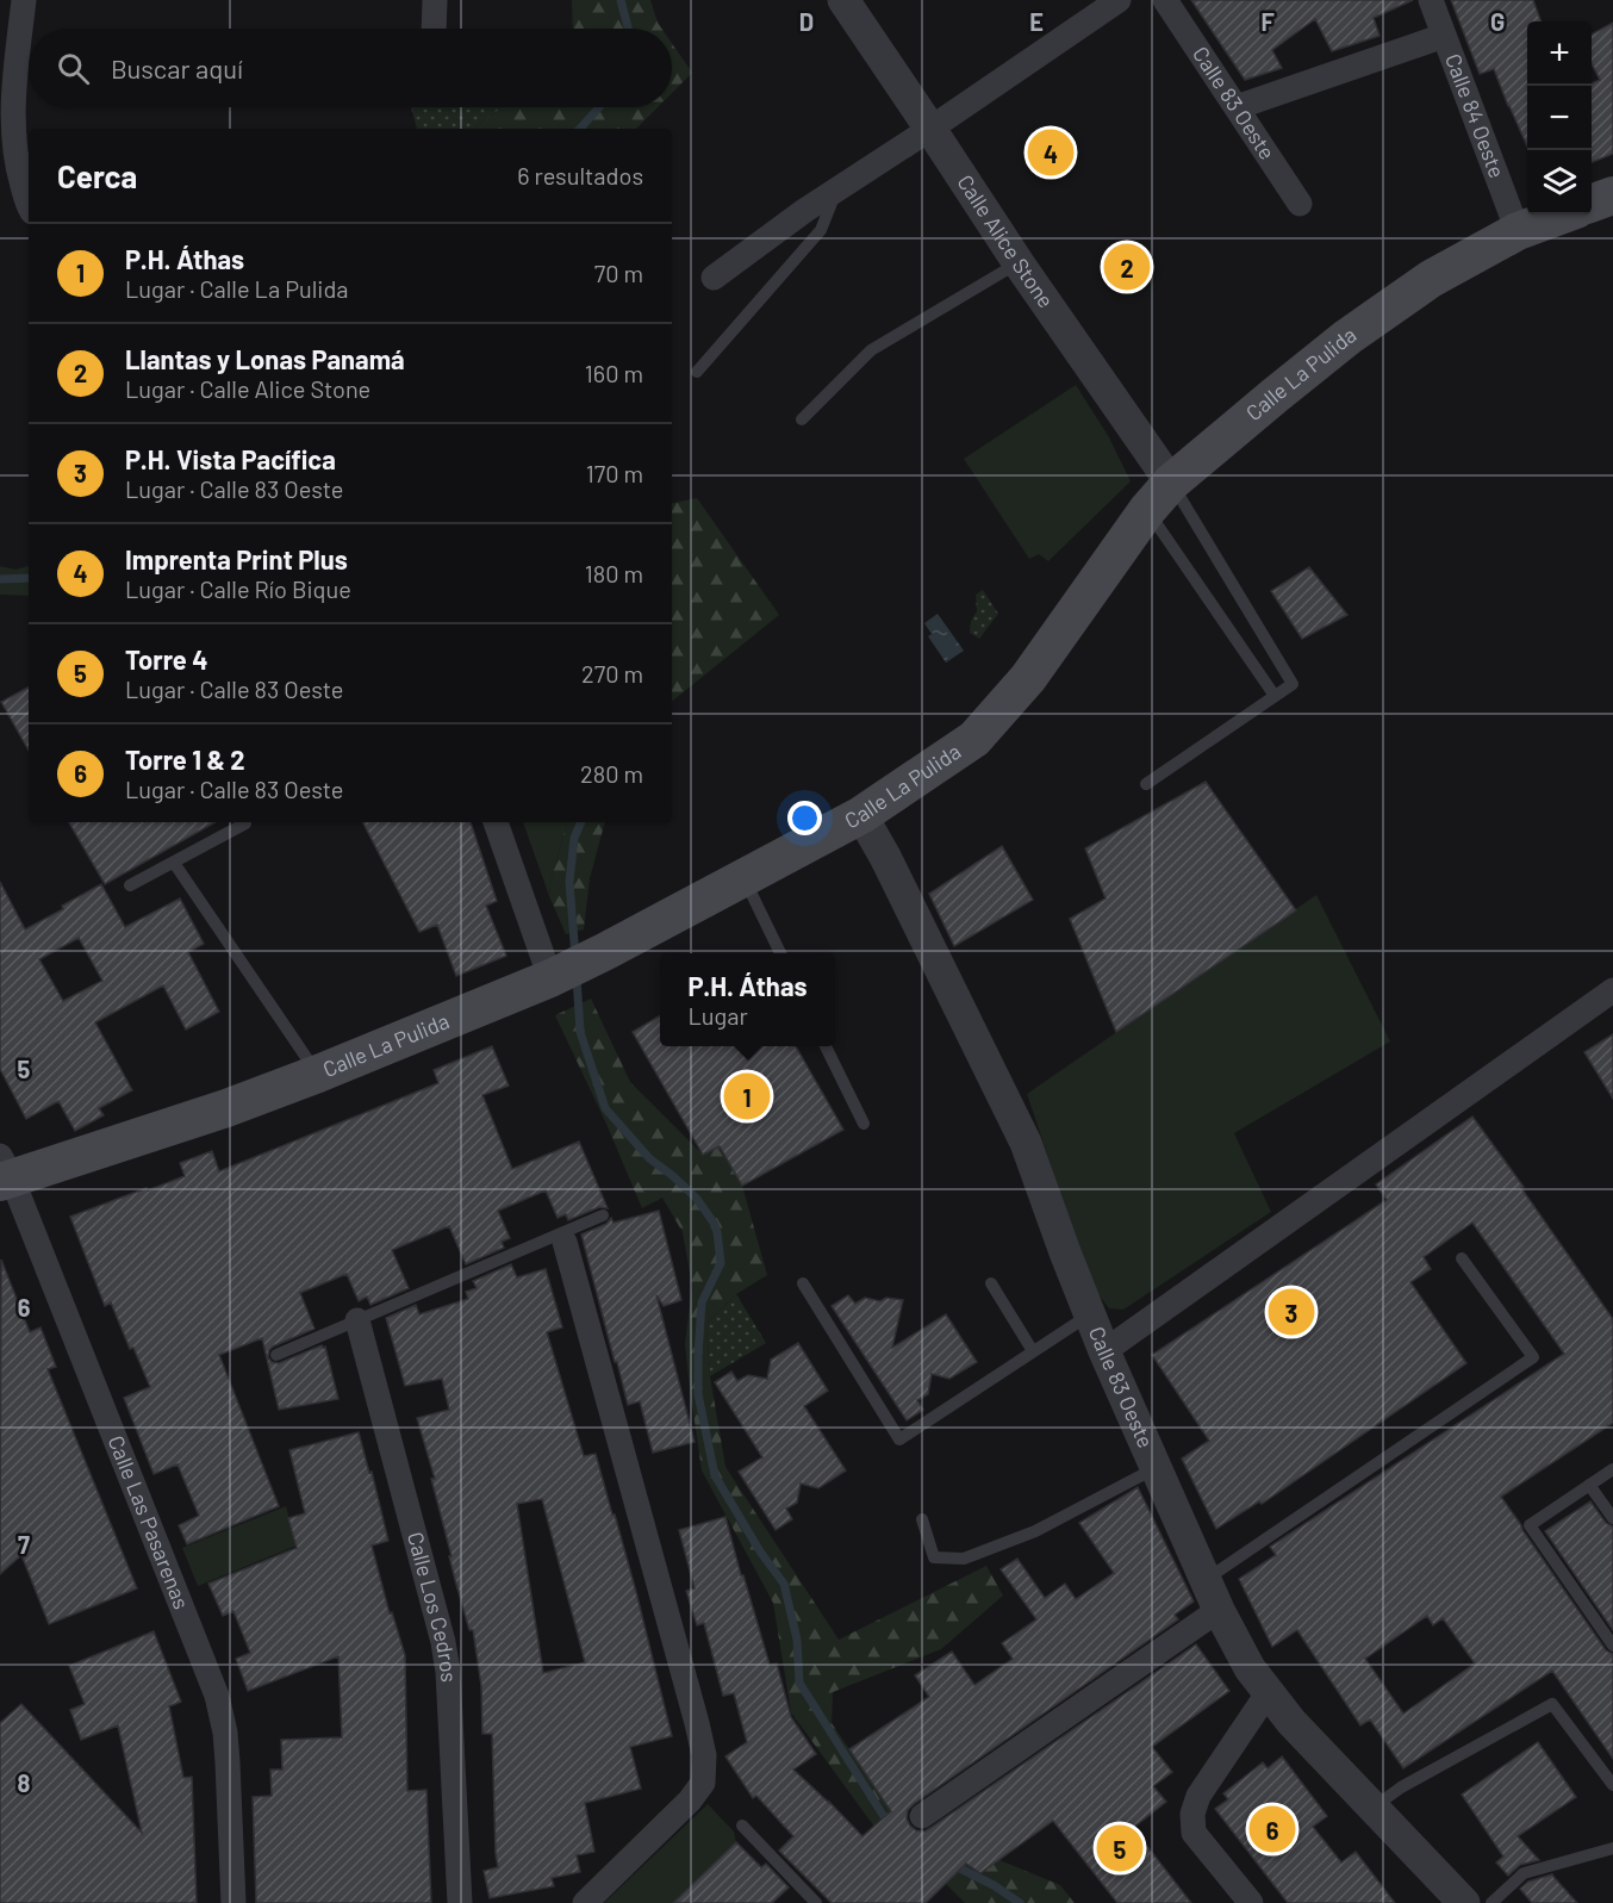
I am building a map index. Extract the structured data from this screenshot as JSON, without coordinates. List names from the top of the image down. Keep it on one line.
{"streets":{"main road":["Calle La Pulida"],"street":["Calle 83 Oeste","Calle 84 Oeste","Calle Alice Stone","Calle Las Pasarenas","Calle Los Cedros"]},"crossings":[["Calle 83 Oeste","Calle La Pulida"],["Calle 84 Oeste","Calle La Pulida"],["Calle Alice Stone","Calle La Pulida"],["Calle La Pulida","Calle Las Pasarenas"]],"page":{"map_buttons":["+","−"],"search":"Buscar aquí","pins":["4","2","1","3","6","5"],"heading":["Cerca","6 resultados"],"list":[{"mark":"1","name":"P.H. Áthas","note":"Lugar · Calle La Pulida","value":"70 m"},{"mark":"2","name":"Llantas y Lonas Panamá","note":"Lugar · Calle Alice Stone","value":"160 m"},{"mark":"3","name":"P.H. Vista Pacífica","note":"Lugar · Calle 83 Oeste","value":"170 m"},{"mark":"4","name":"Imprenta Print Plus","note":"Lugar · Calle Río Bique","value":"180 m"},{"mark":"5","name":"Torre 4","note":"Lugar · Calle 83 Oeste","value":"270 m"},{"mark":"6","name":"Torre 1 & 2","note":"Lugar · Calle 83 Oeste","value":"280 m"}],"popup":["P.H. Áthas","Lugar"]},"grid":{"columns":["D","E","F","G"],"rows":["5","6","7","8"]}}
